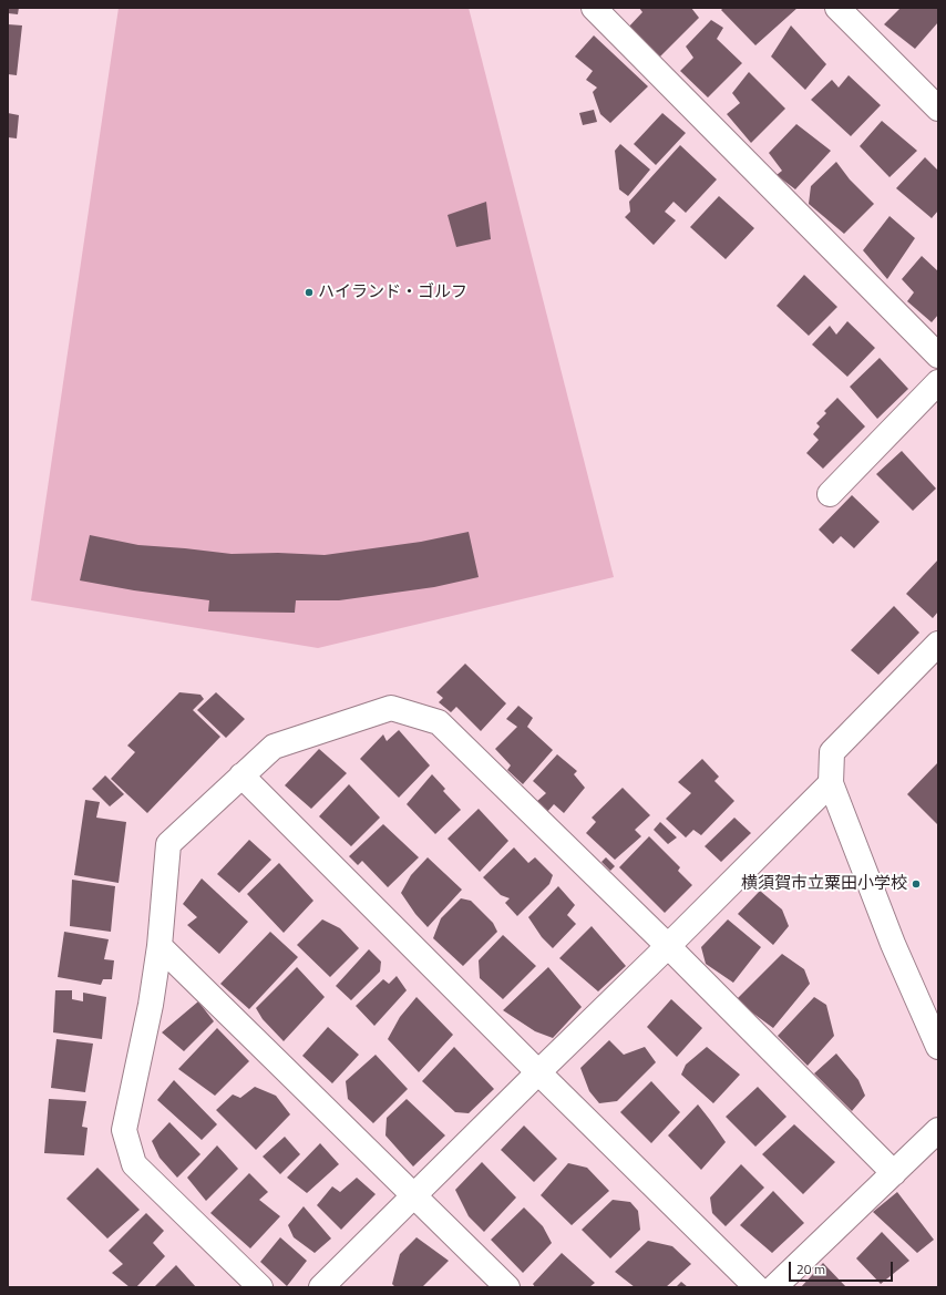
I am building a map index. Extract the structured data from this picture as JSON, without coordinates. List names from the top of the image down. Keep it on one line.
{"places":["ハイランド・ゴルフ","横須賀市立粟田小学校"],"scale_bar":"20 m"}
